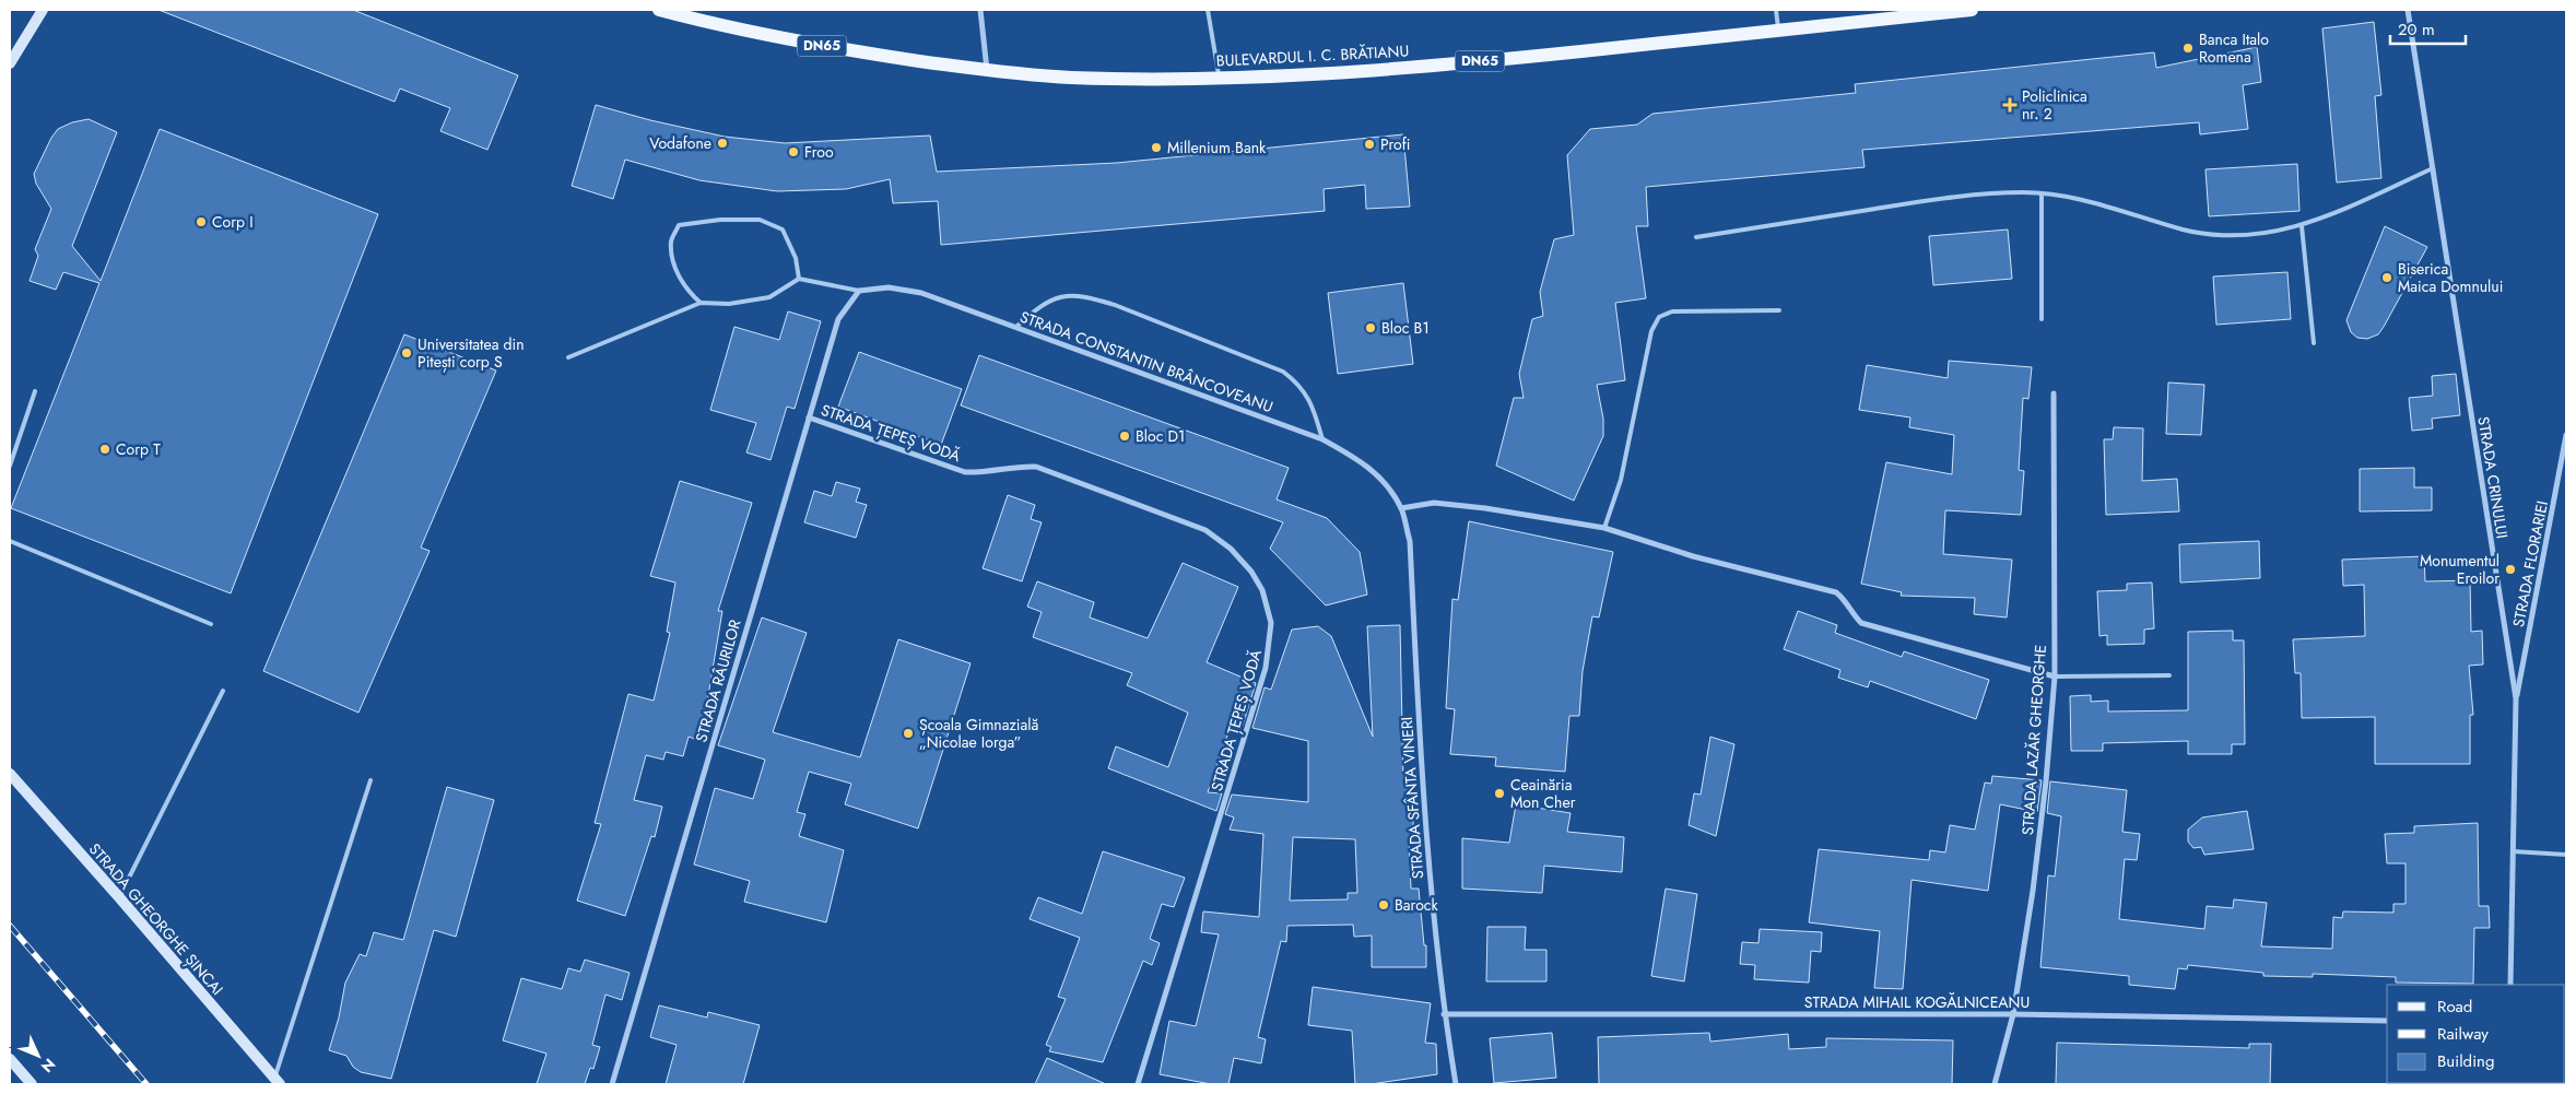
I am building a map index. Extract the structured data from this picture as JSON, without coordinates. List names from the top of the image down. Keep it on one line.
{"streets":{"main road":["DN65","BULEVARDUL I. C. BRĂTIANU","STRADA GHEORGHE ȘINCAI"],"street":["STRADA CONSTANTIN BRÂNCOVEANU","STRADA ȚEPEȘ VODĂ","STRADA CRINULUI","STRADA FLORARIEI","STRADA RÂURILOR","STRADA LAZĂR GHEORGHE","STRADA SFÂNTA VINERI","STRADA MIHAIL KOGĂLNICEANU"]},"crossings":[["STRADA CONSTANTIN BRÂNCOVEANU","STRADA RÂURILOR"],["STRADA CONSTANTIN BRÂNCOVEANU","STRADA SFÂNTA VINERI"],["STRADA ȚEPEȘ VODĂ","STRADA RÂURILOR"],["STRADA CRINULUI","STRADA FLORARIEI"],["STRADA LAZĂR GHEORGHE","STRADA MIHAIL KOGĂLNICEANU"],["STRADA SFÂNTA VINERI","STRADA MIHAIL KOGĂLNICEANU"]],"places":{"other":["Banca Italo Romena","Vodafone","Profi","Millenium Bank","Froo","Corp I","Biserica Maica Domnului","Bloc B1","Universitatea din Pitești corp S","Bloc D1","Corp T","Monumentul Eroilor","Școala Gimnazială „Nicolae Iorga”","Ceainăria Mon Cher","Barock"],"health":["Policlinica nr. 2"]},"legend":["Road","Railway","Building"],"scale_bar":"20 m","north":"bottom right"}
